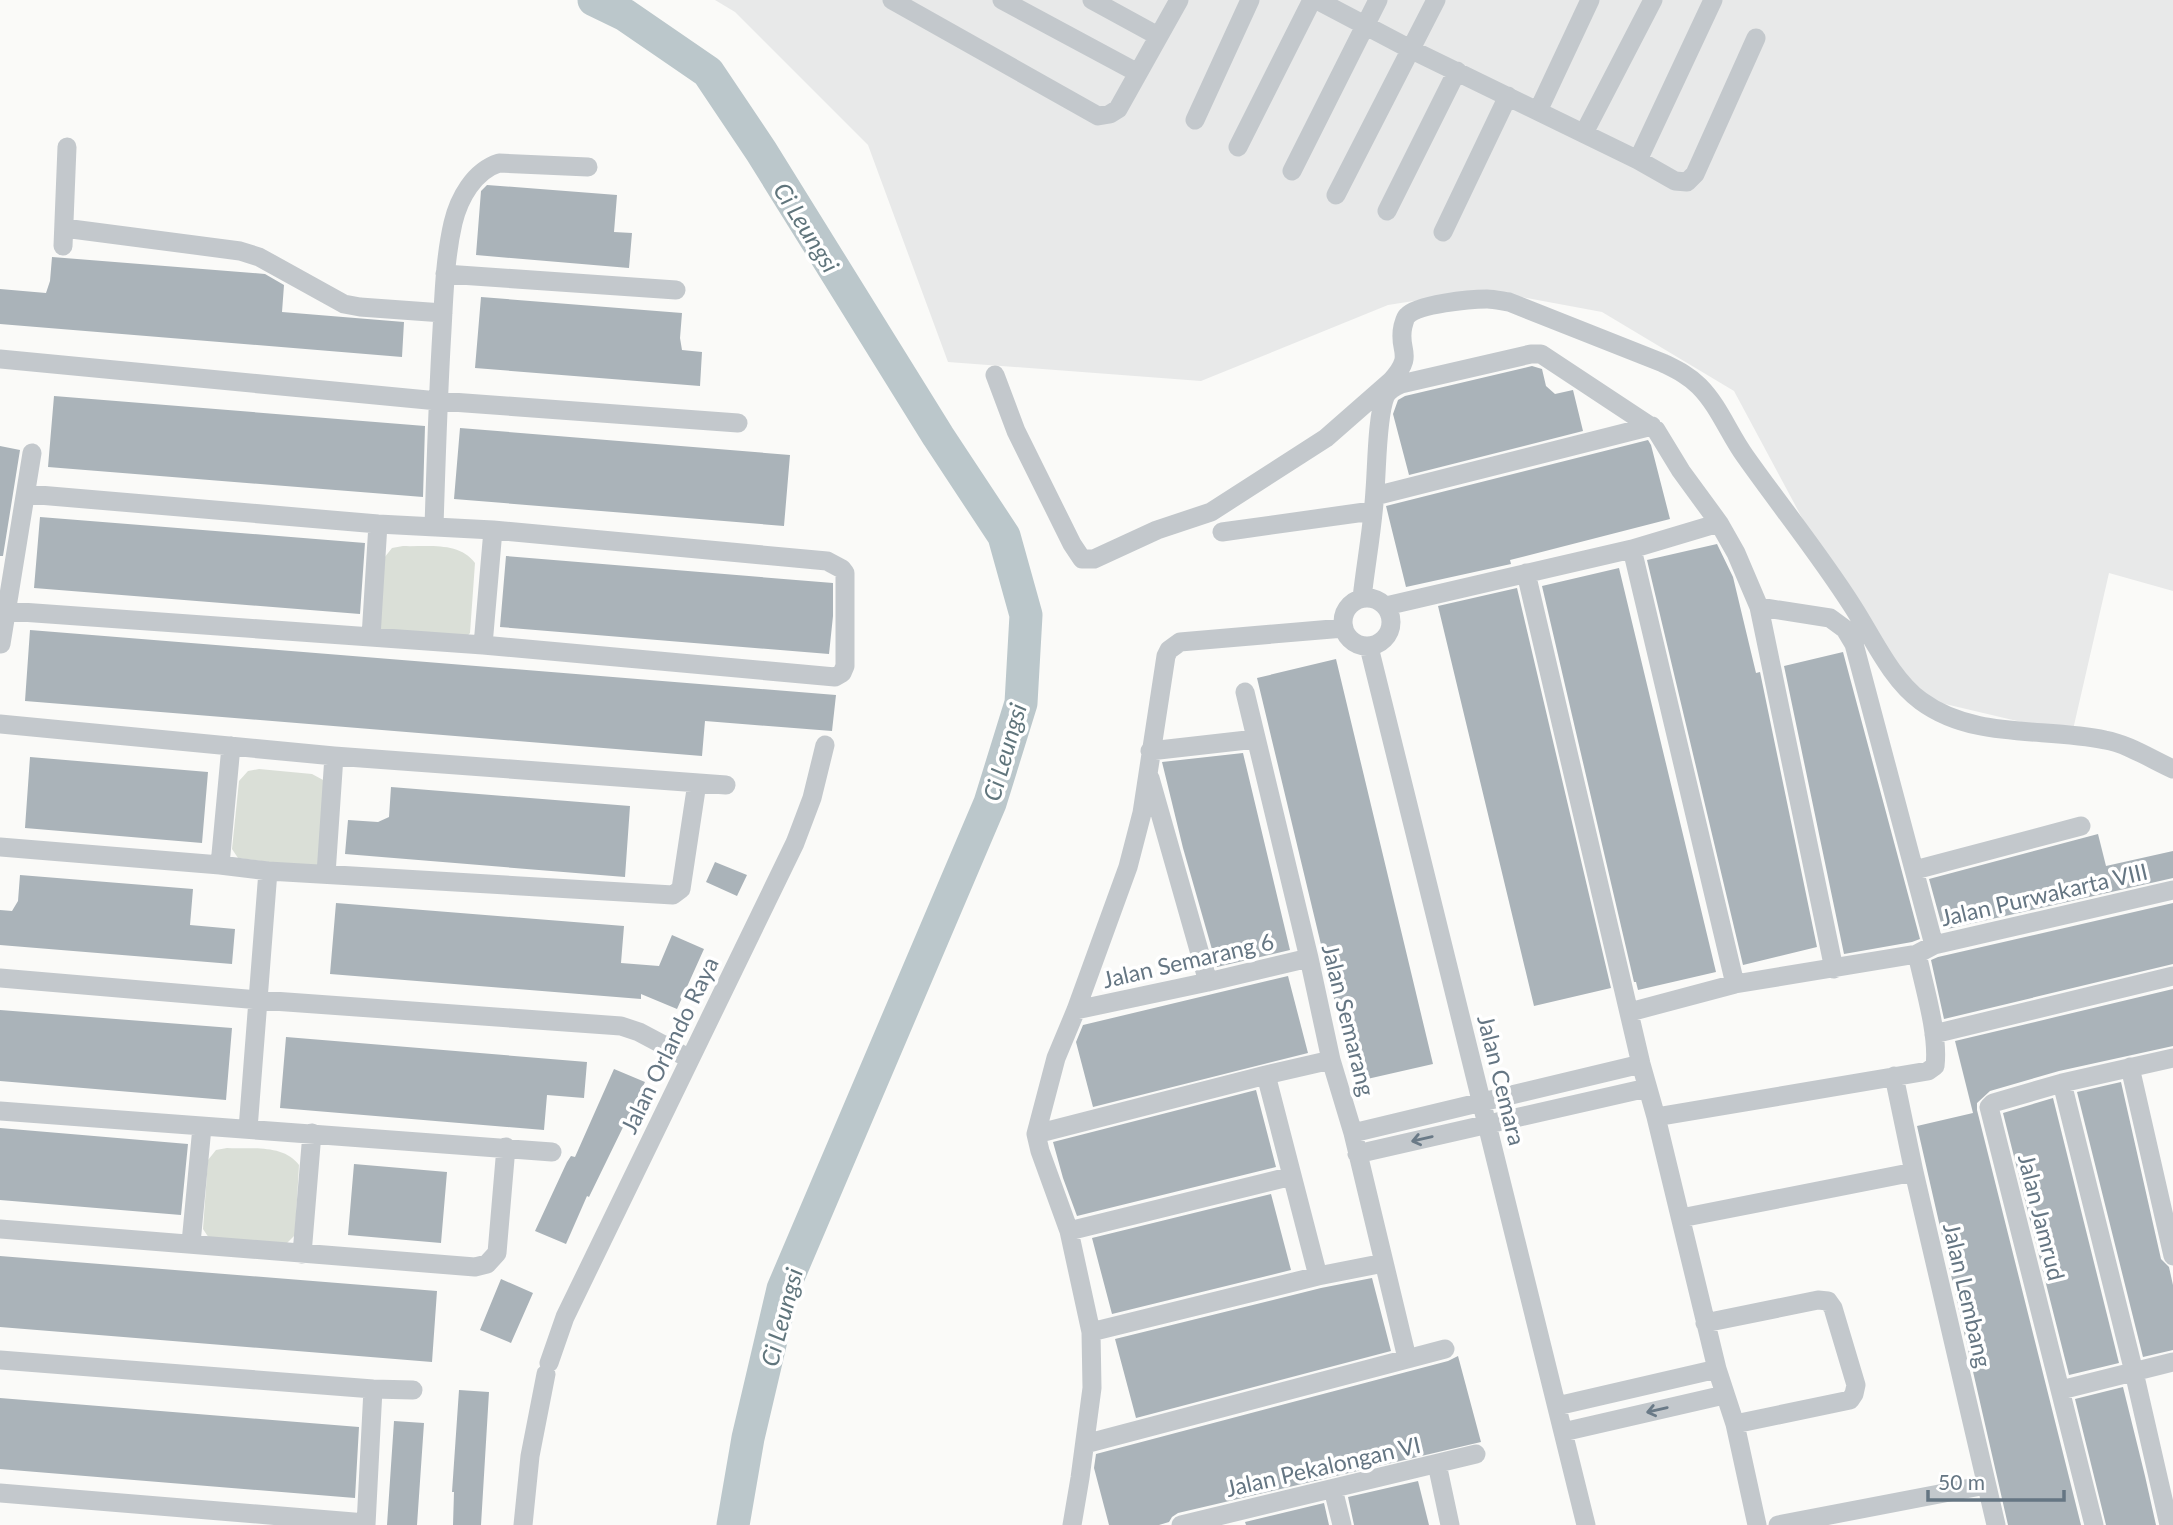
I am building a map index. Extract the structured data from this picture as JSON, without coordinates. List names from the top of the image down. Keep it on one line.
{"streets":{"street":["Jalan Purwakarta VIII","Jalan Semarang 6","Jalan Semarang","Jalan Orlando Raya","Jalan Cemara","Jalan Jamrud","Jalan Lembang","Jalan Pekalongan VI"]},"crossings":[["Jalan Semarang 6","Jalan Semarang"]],"water":["Ci Leungsi"],"scale_bar":"50 m"}
